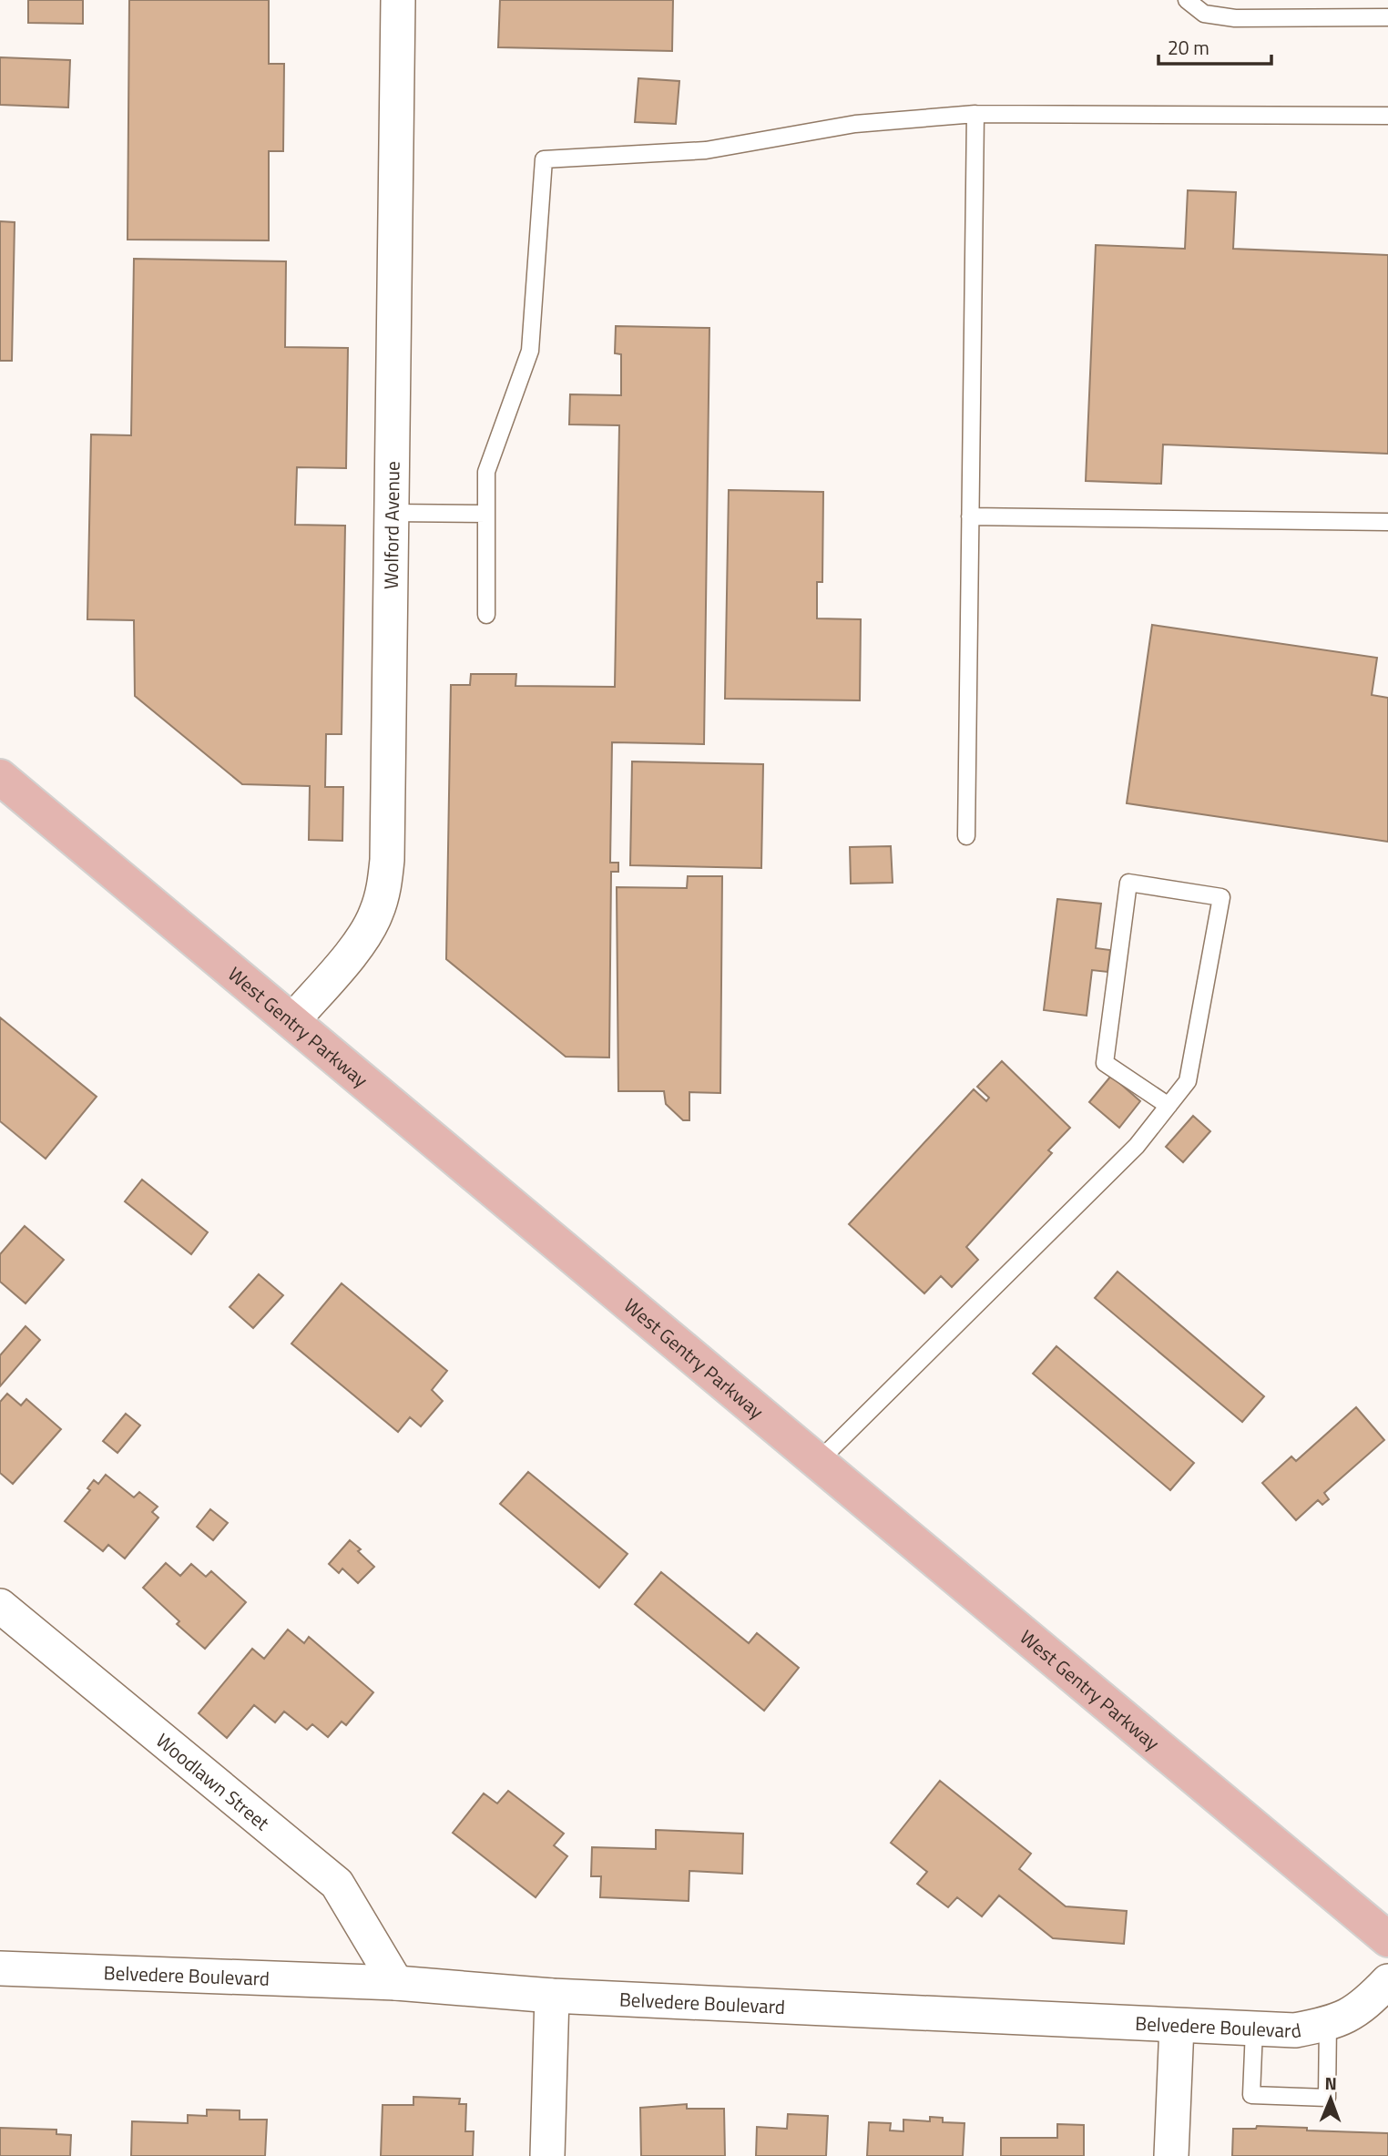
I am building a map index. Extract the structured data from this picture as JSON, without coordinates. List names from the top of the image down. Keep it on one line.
{"streets":{"main road":["West Gentry Parkway"],"street":["Wolford Avenue","Woodlawn Street","Belvedere Boulevard"]},"crossings":[["Wolford Avenue","West Gentry Parkway"],["Woodlawn Street","Belvedere Boulevard"]],"scale_bar":"20 m","north":"top"}
